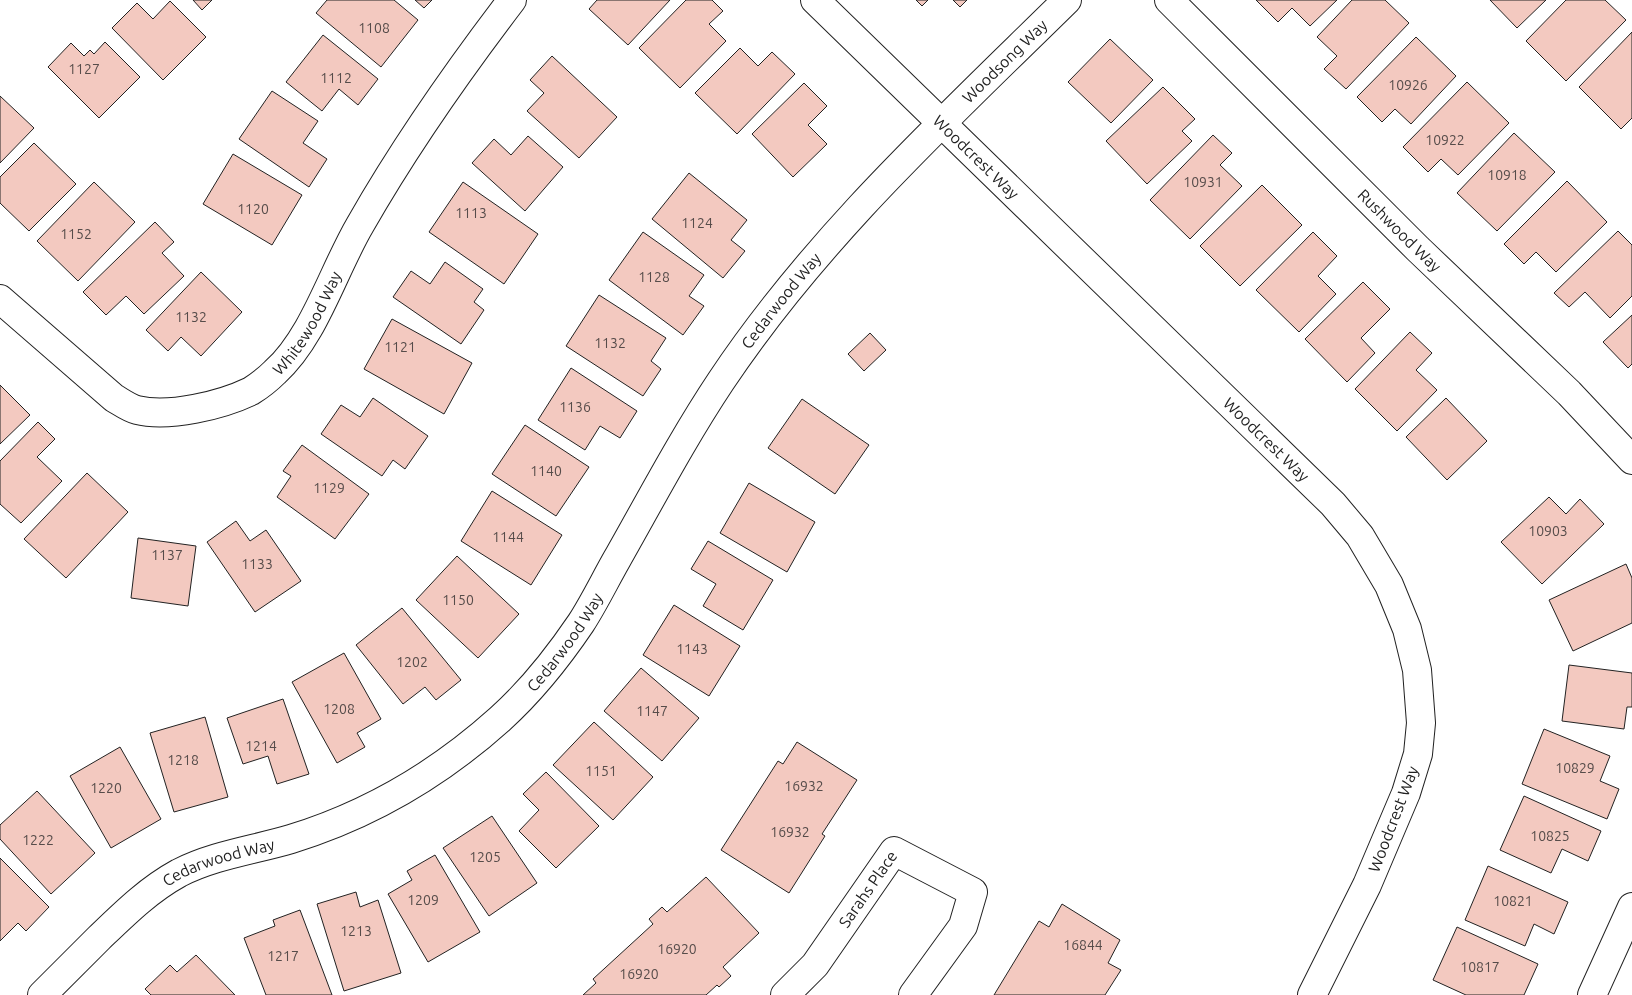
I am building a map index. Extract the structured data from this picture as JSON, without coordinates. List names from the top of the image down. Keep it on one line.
{"streets":{"street":["Woodsong Way","Woodcrest Way","Rushwood Way","Cedarwood Way","Whitewood Way","Sarahs Place"]},"crossings":[["Woodsong Way","Woodcrest Way"],["Woodsong Way","Cedarwood Way"],["Woodcrest Way","Cedarwood Way"]],"house_numbers":["1108","1127","1112","10926","10922","10918","10931","1120","1113","1124","1152","1128","1132","1132","1121","1136","1140","1129","10903","1144","1137","1133","1150","1143","1202","1208","1147","1214","1218","10829","1151","16932","1220","16932","10825","1222","1205","1209","10821","1213","16844","16920","1217","10817","16920"]}
